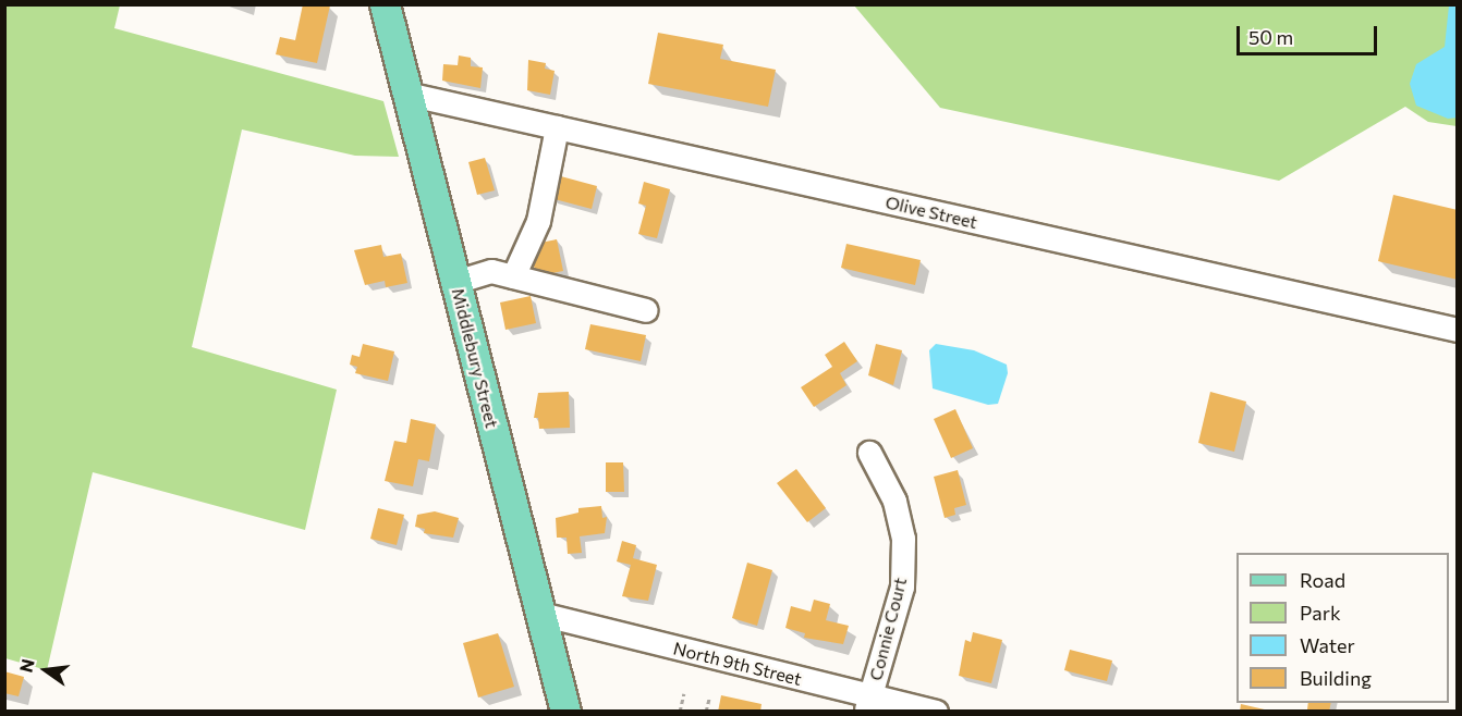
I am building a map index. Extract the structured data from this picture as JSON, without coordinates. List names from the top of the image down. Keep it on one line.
{"streets":{"main road":["Middlebury Street"],"street":["Olive Street","Connie Court","North 9th Street"]},"crossings":[["Olive Street","Middlebury Street"],["Middlebury Street","North 9th Street"],["Connie Court","North 9th Street"]],"legend":["Road","Park","Water","Building"],"scale_bar":"50 m","north":"left"}
